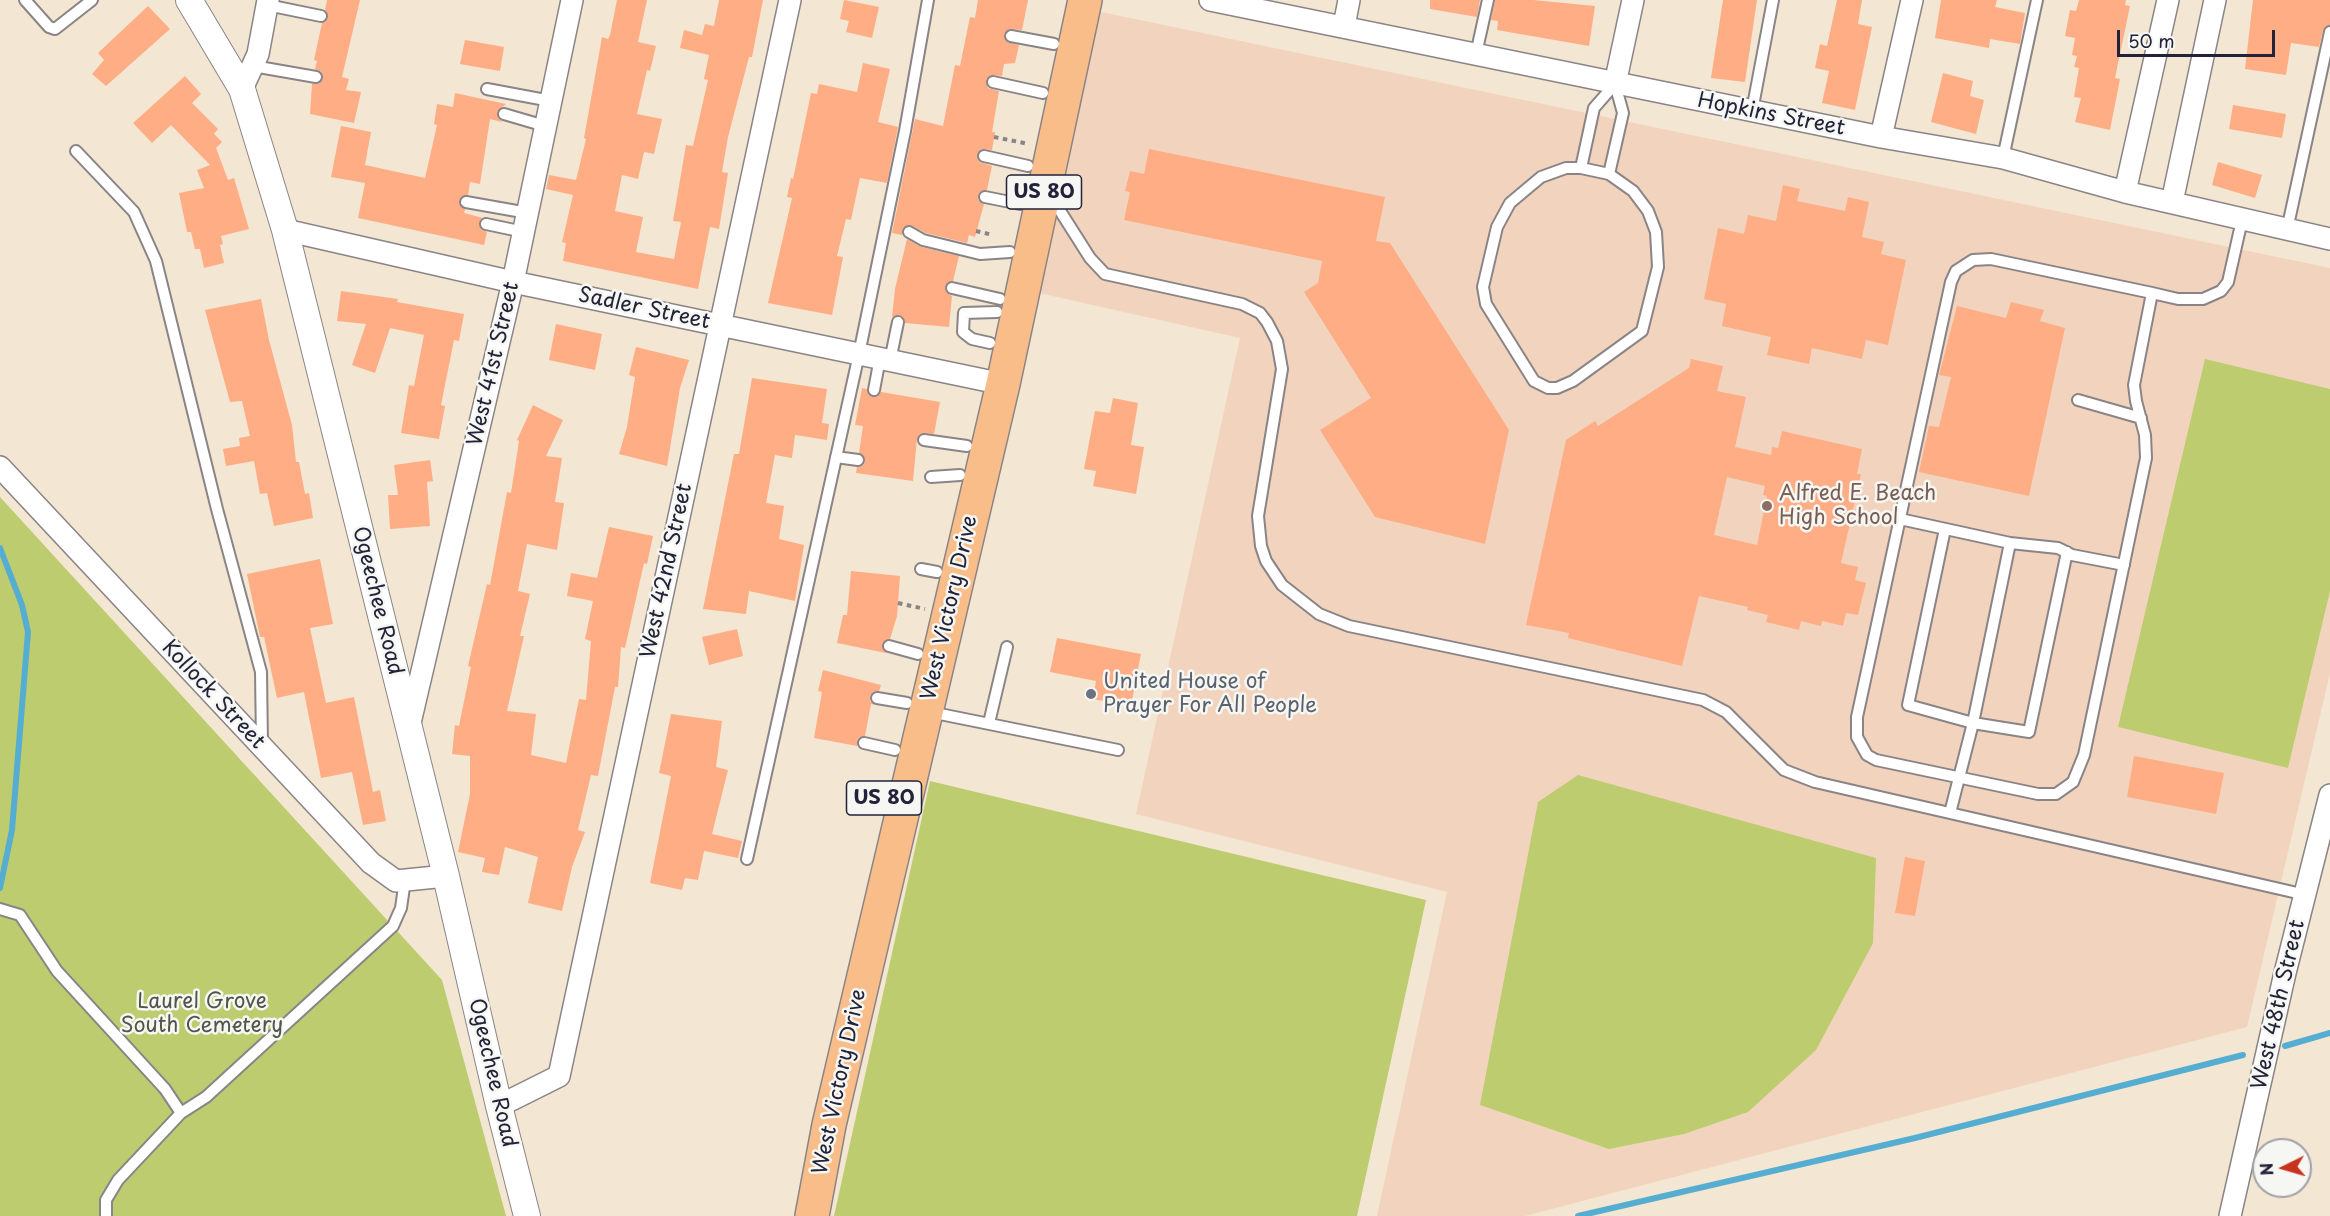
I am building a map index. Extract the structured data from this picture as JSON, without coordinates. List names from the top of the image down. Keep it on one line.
{"streets":{"main road":["US 80","West Victory Drive"],"street":["Hopkins Street","Sadler Street","West 41st Street","West 42nd Street","Ogeechee Road","Kollock Street","West 48th Street"]},"crossings":[["Sadler Street","West 41st Street"],["Sadler Street","West 42nd Street"],["Sadler Street","Ogeechee Road"],["Sadler Street","West Victory Drive"],["West 41st Street","Ogeechee Road"],["West 42nd Street","Ogeechee Road"],["Ogeechee Road","Kollock Street"]],"parks":["Laurel Grove South Cemetery"],"places":["Alfred E. Beach High School","United House of Prayer For All People"],"scale_bar":"50 m","north":"left"}
